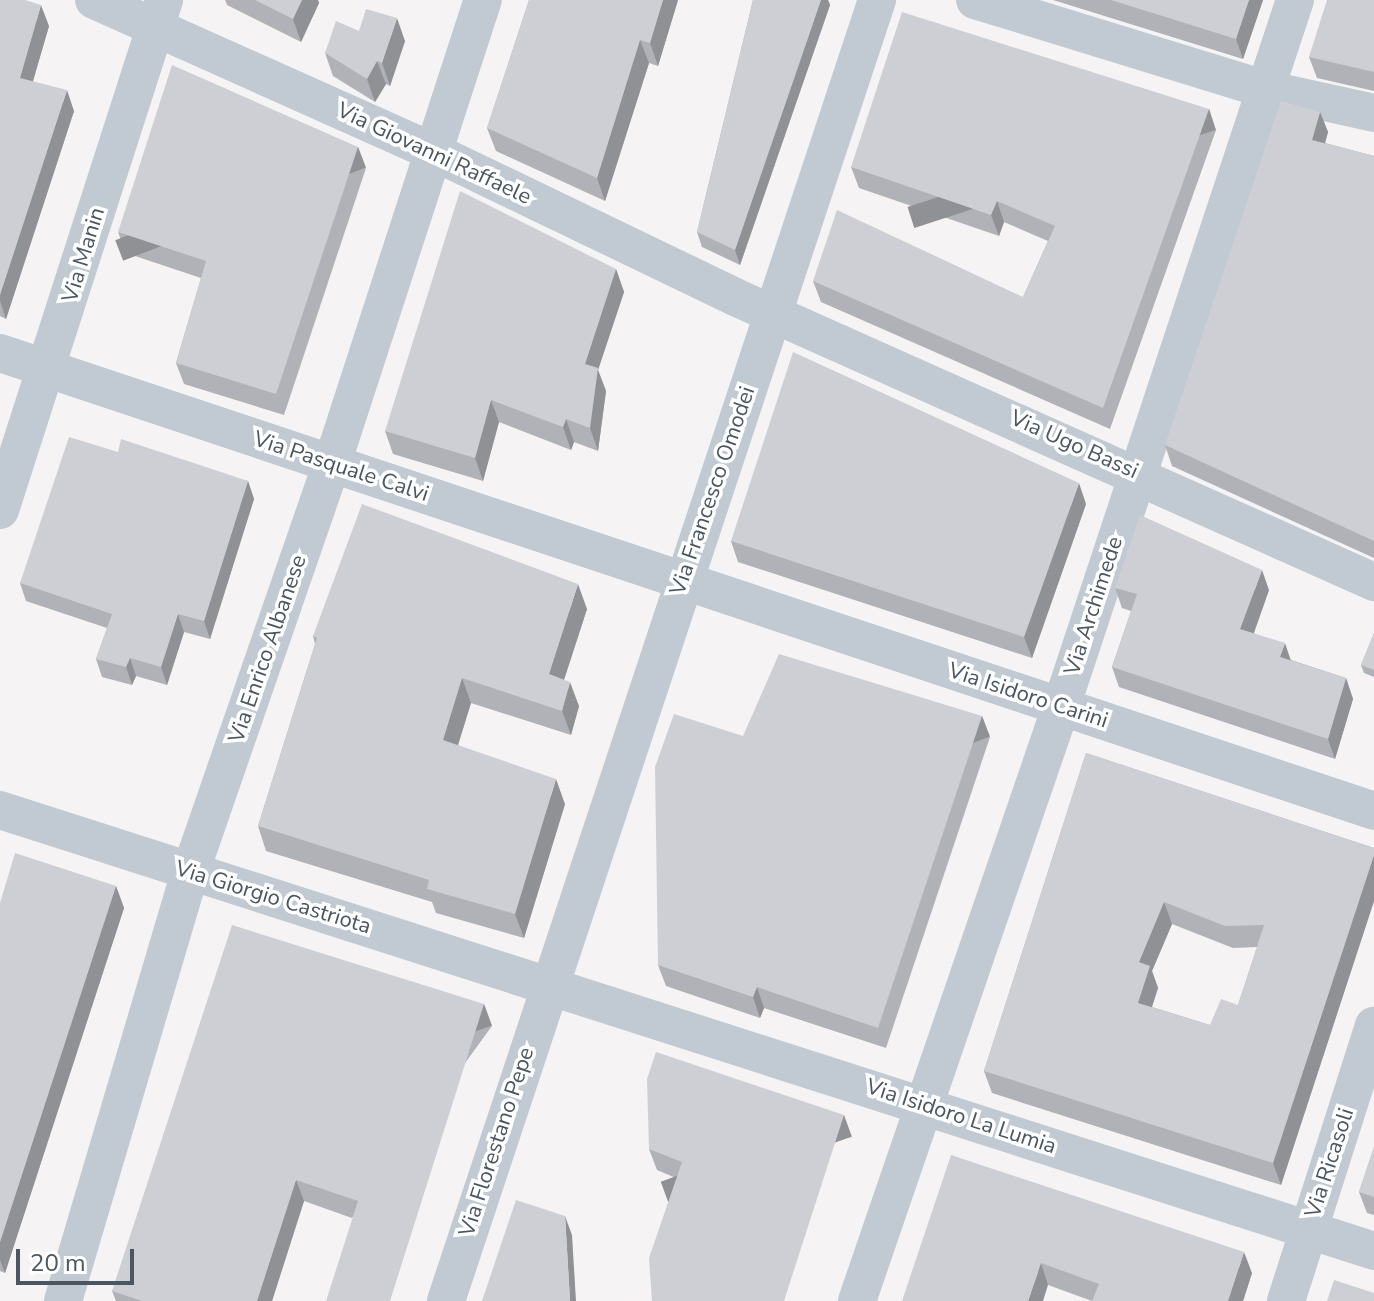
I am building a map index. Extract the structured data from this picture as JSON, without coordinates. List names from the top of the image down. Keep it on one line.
{"streets":{"street":["Via Giovanni Raffaele","Via Manin","Via Ugo Bassi","Via Pasquale Calvi","Via Francesco Omodei","Via Archimede","Via Enrico Albanese","Via Isidoro Carini","Via Giorgio Castriota","Via Isidoro La Lumia","Via Florestano Pepe","Via Ricasoli"]},"crossings":[["Via Giovanni Raffaele","Via Manin"],["Via Giovanni Raffaele","Via Ugo Bassi"],["Via Giovanni Raffaele","Via Francesco Omodei"],["Via Giovanni Raffaele","Via Enrico Albanese"],["Via Manin","Via Pasquale Calvi"],["Via Ugo Bassi","Via Francesco Omodei"],["Via Ugo Bassi","Via Archimede"],["Via Pasquale Calvi","Via Francesco Omodei"],["Via Pasquale Calvi","Via Enrico Albanese"],["Via Pasquale Calvi","Via Isidoro Carini"],["Via Francesco Omodei","Via Isidoro Carini"],["Via Francesco Omodei","Via Giorgio Castriota"],["Via Francesco Omodei","Via Isidoro La Lumia"],["Via Francesco Omodei","Via Florestano Pepe"],["Via Archimede","Via Isidoro Carini"],["Via Archimede","Via Isidoro La Lumia"],["Via Enrico Albanese","Via Giorgio Castriota"],["Via Giorgio Castriota","Via Isidoro La Lumia"],["Via Giorgio Castriota","Via Florestano Pepe"],["Via Isidoro La Lumia","Via Florestano Pepe"],["Via Isidoro La Lumia","Via Ricasoli"]],"scale_bar":"20 m"}
